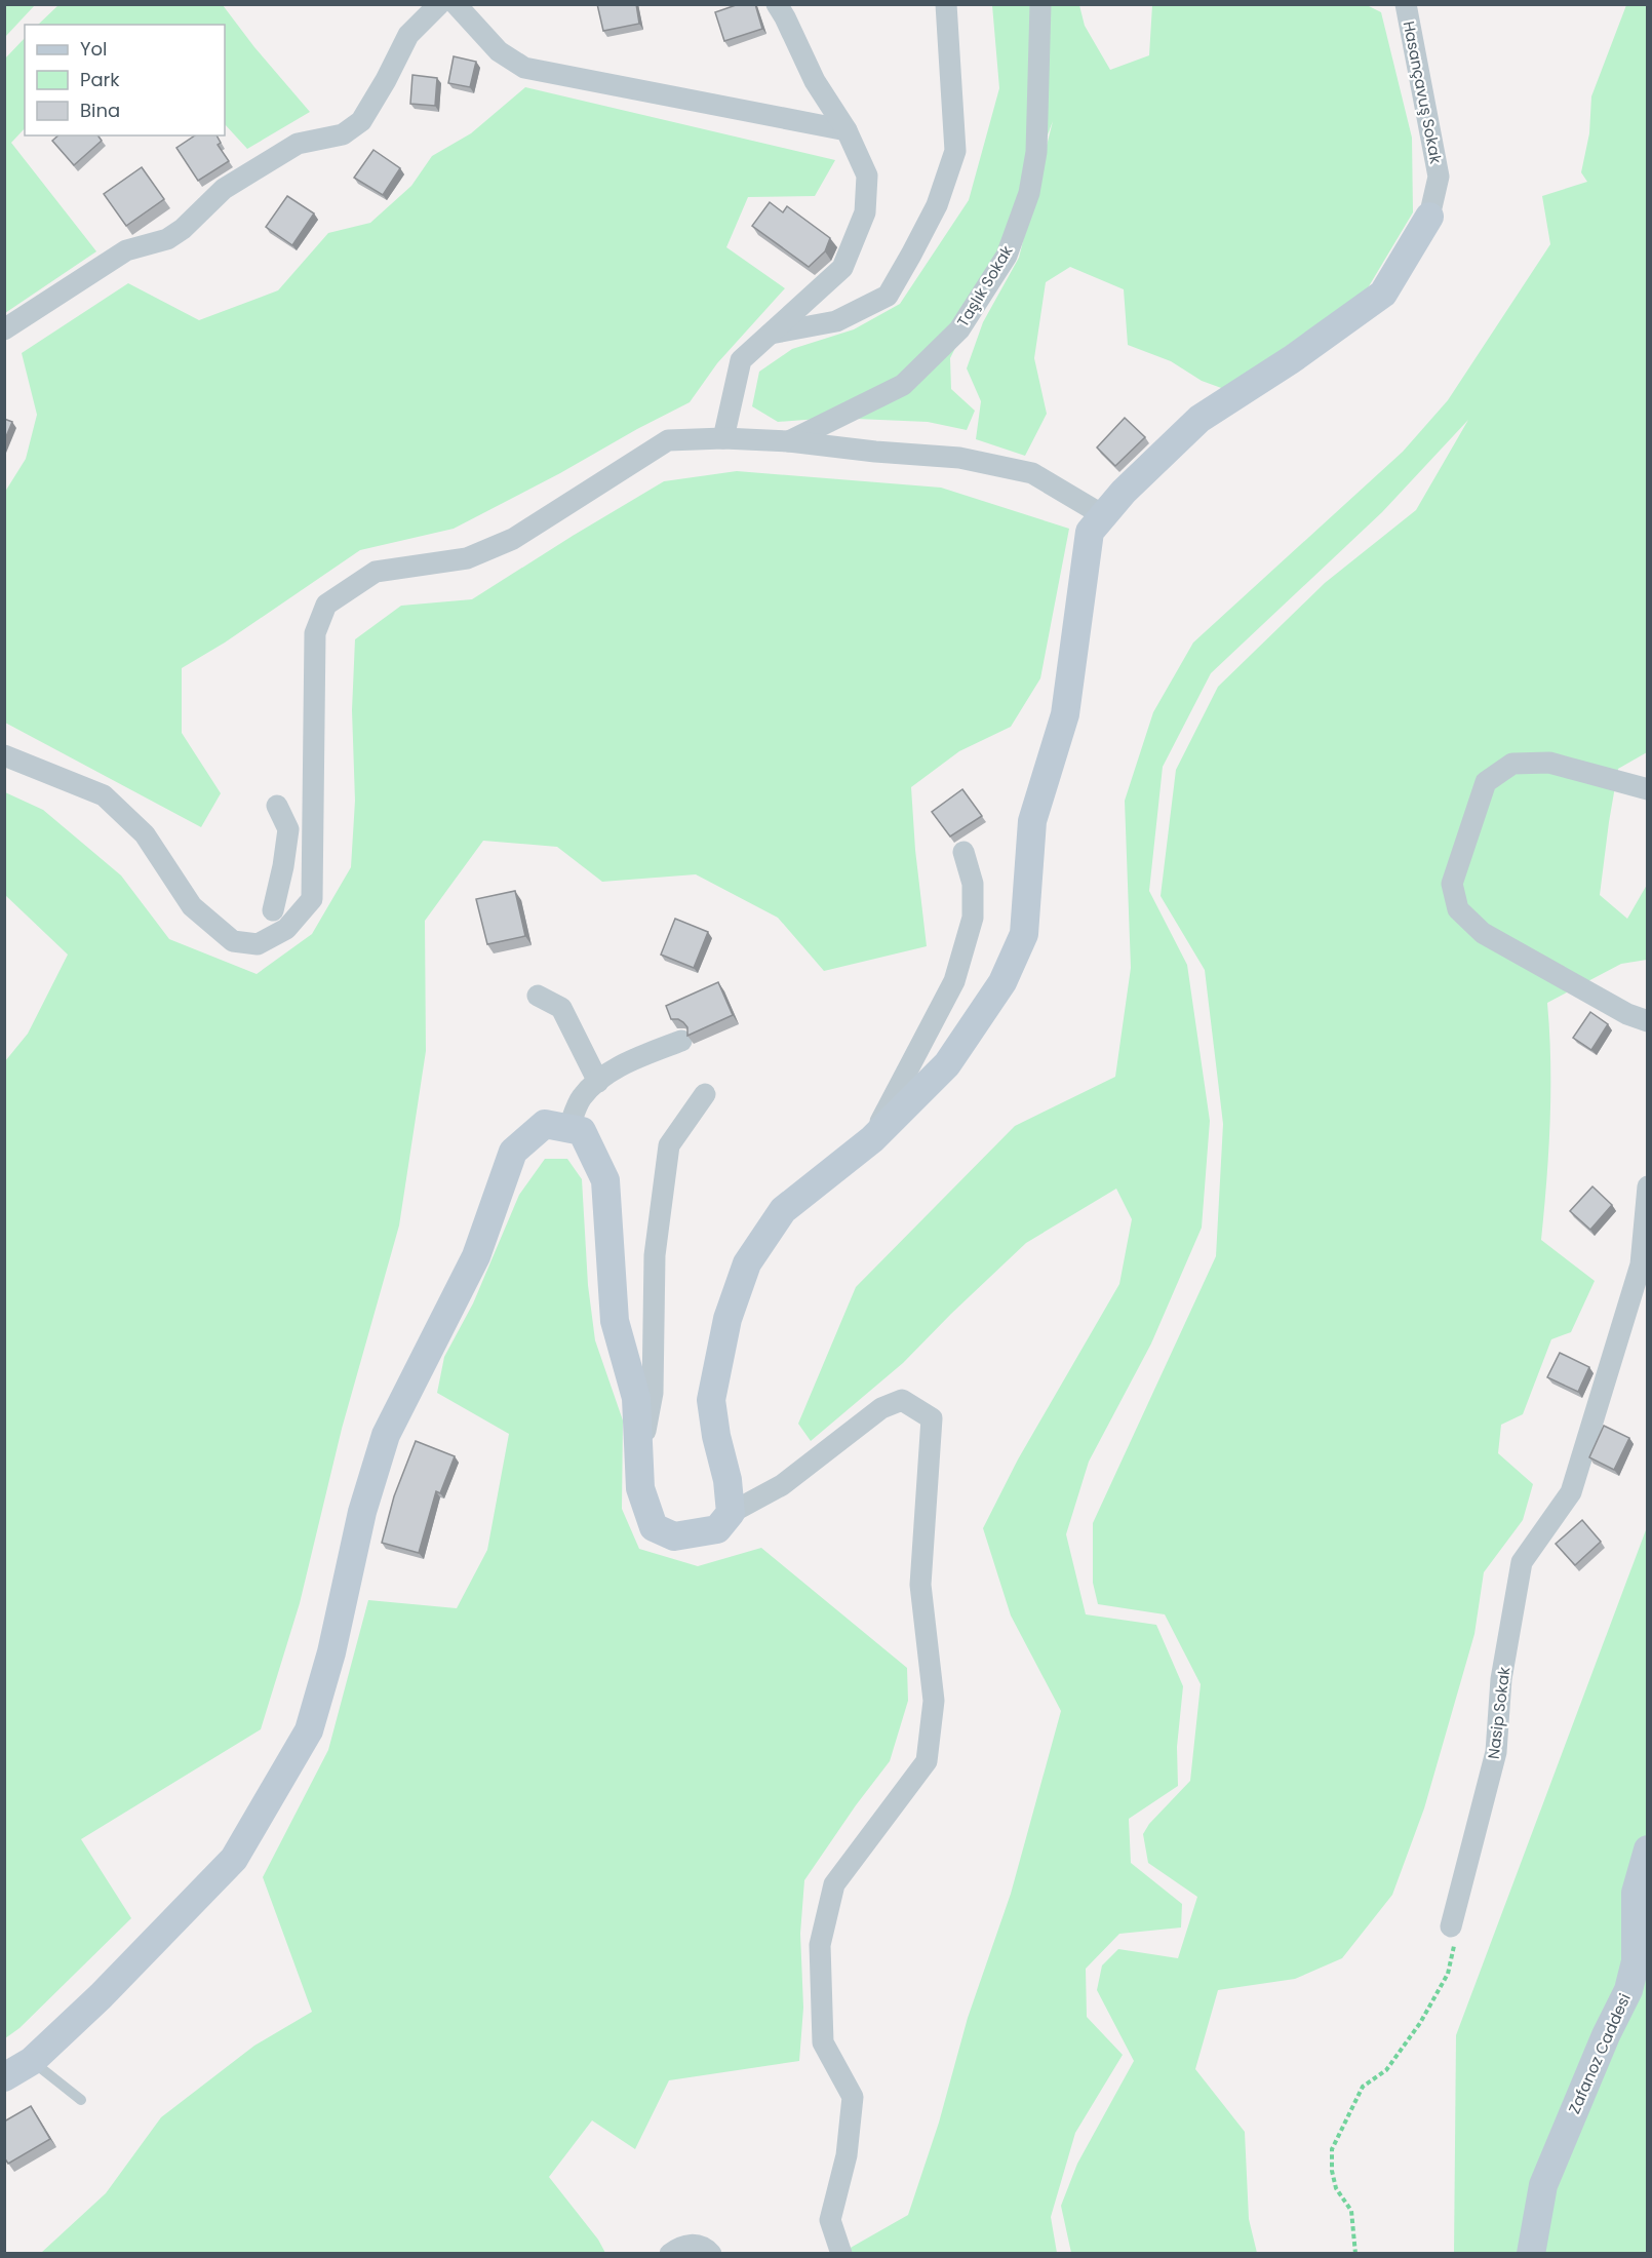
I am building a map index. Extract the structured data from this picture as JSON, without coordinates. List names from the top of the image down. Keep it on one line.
{"streets":{"street":["Hasançavuş Sokak","Taşlık Sokak","Nasip Sokak","Zafanoz Caddesi"]},"legend":["Yol","Park","Bina"]}
